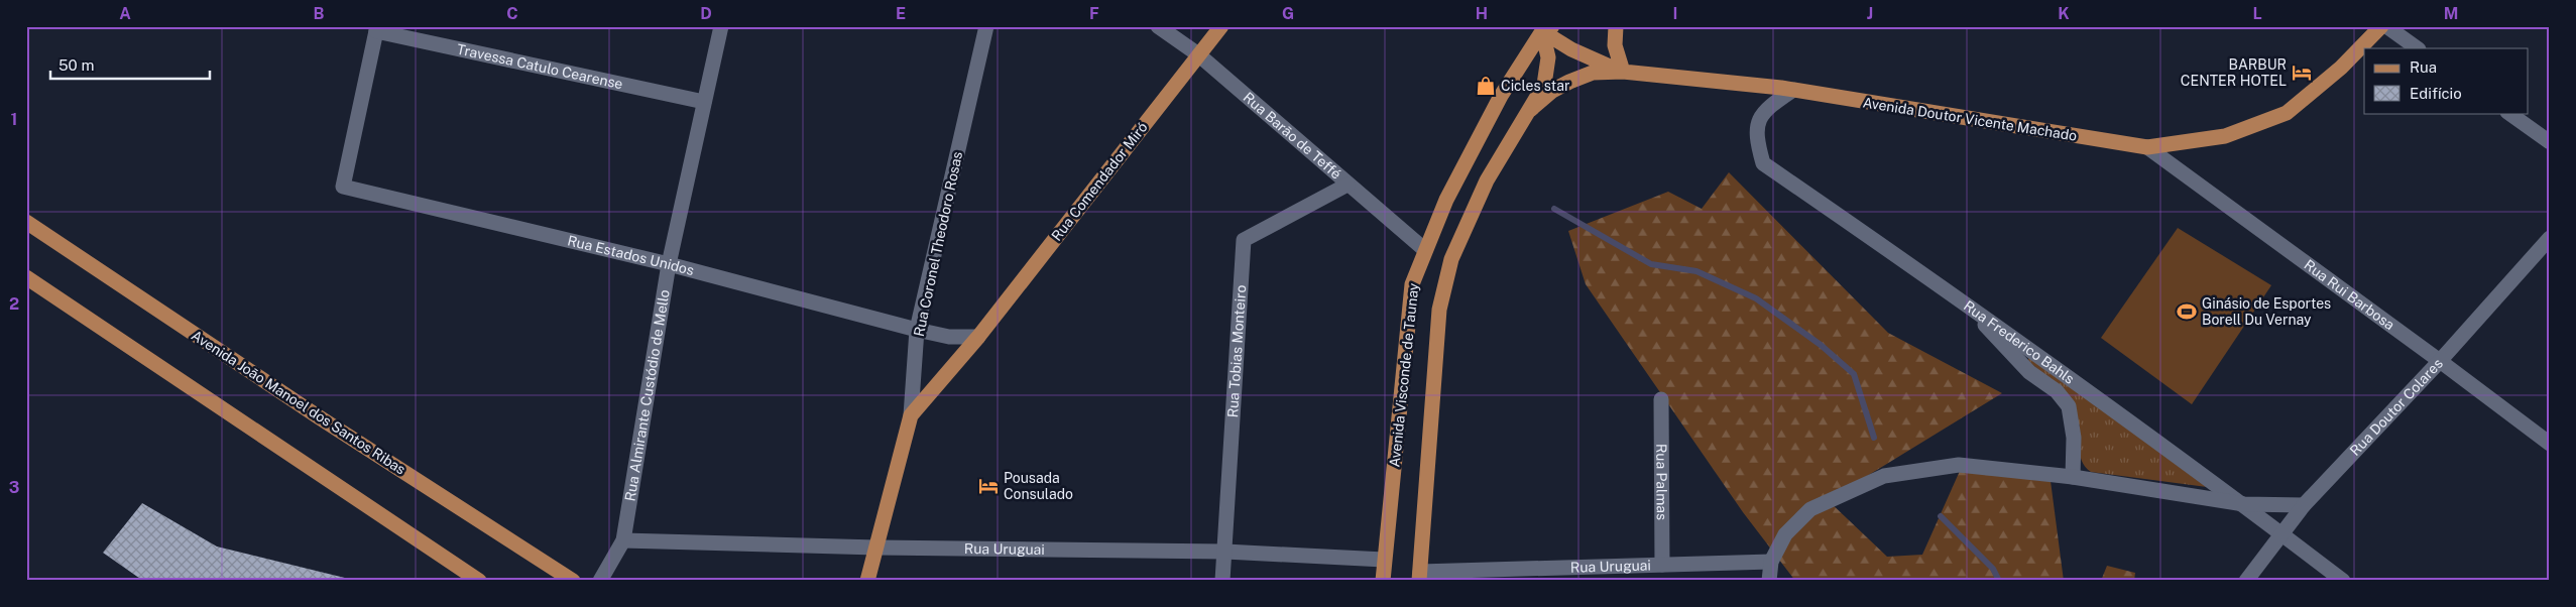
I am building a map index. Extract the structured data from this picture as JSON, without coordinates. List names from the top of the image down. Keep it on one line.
{"streets":{"main road":["Avenida Doutor Vicente Machado","Rua Comendador Miró","Rua Coronel Theodoro Rosas","Avenida Visconde de Taunay","Avenida João Manoel dos Santos Ribas"],"street":["Travessa Catulo Cearense","Rua Barão de Teffé","Rua Estados Unidos","Rua Rui Barbosa","Rua Frederico Bahls","Rua Tobias Monteiro","Rua Almirante Custódio de Mello","Rua Doutor Colares","Rua Palmas","Rua Uruguai"]},"crossings":[["Travessa Catulo Cearense","Rua Estados Unidos"],["Travessa Catulo Cearense","Rua Almirante Custódio de Mello"],["Avenida Doutor Vicente Machado","Rua Rui Barbosa"],["Avenida Doutor Vicente Machado","Rua Frederico Bahls"],["Avenida Doutor Vicente Machado","Avenida Visconde de Taunay"],["Rua Barão de Teffé","Rua Comendador Miró"],["Rua Barão de Teffé","Rua Tobias Monteiro"],["Rua Barão de Teffé","Avenida Visconde de Taunay"],["Rua Comendador Miró","Rua Coronel Theodoro Rosas"],["Rua Coronel Theodoro Rosas","Rua Estados Unidos"],["Rua Coronel Theodoro Rosas","Rua Uruguai"],["Rua Estados Unidos","Rua Almirante Custódio de Mello"],["Rua Rui Barbosa","Rua Doutor Colares"],["Rua Frederico Bahls","Rua Doutor Colares"],["Rua Tobias Monteiro","Rua Uruguai"],["Avenida Visconde de Taunay","Rua Uruguai"],["Rua Almirante Custódio de Mello","Rua Uruguai"],["Rua Palmas","Rua Uruguai"]],"places":{"hotel":["BARBUR CENTER HOTEL","Pousada Consulado"],"shop":["Cicles star"],"sports":["Ginásio de Esportes Borell Du Vernay"]},"legend":["Rua","Edifício"],"scale_bar":"50 m","grid":{"columns":["A","B","C","D","E","F","G","H","I","J","K","L","M"],"rows":["1","2","3"]}}
